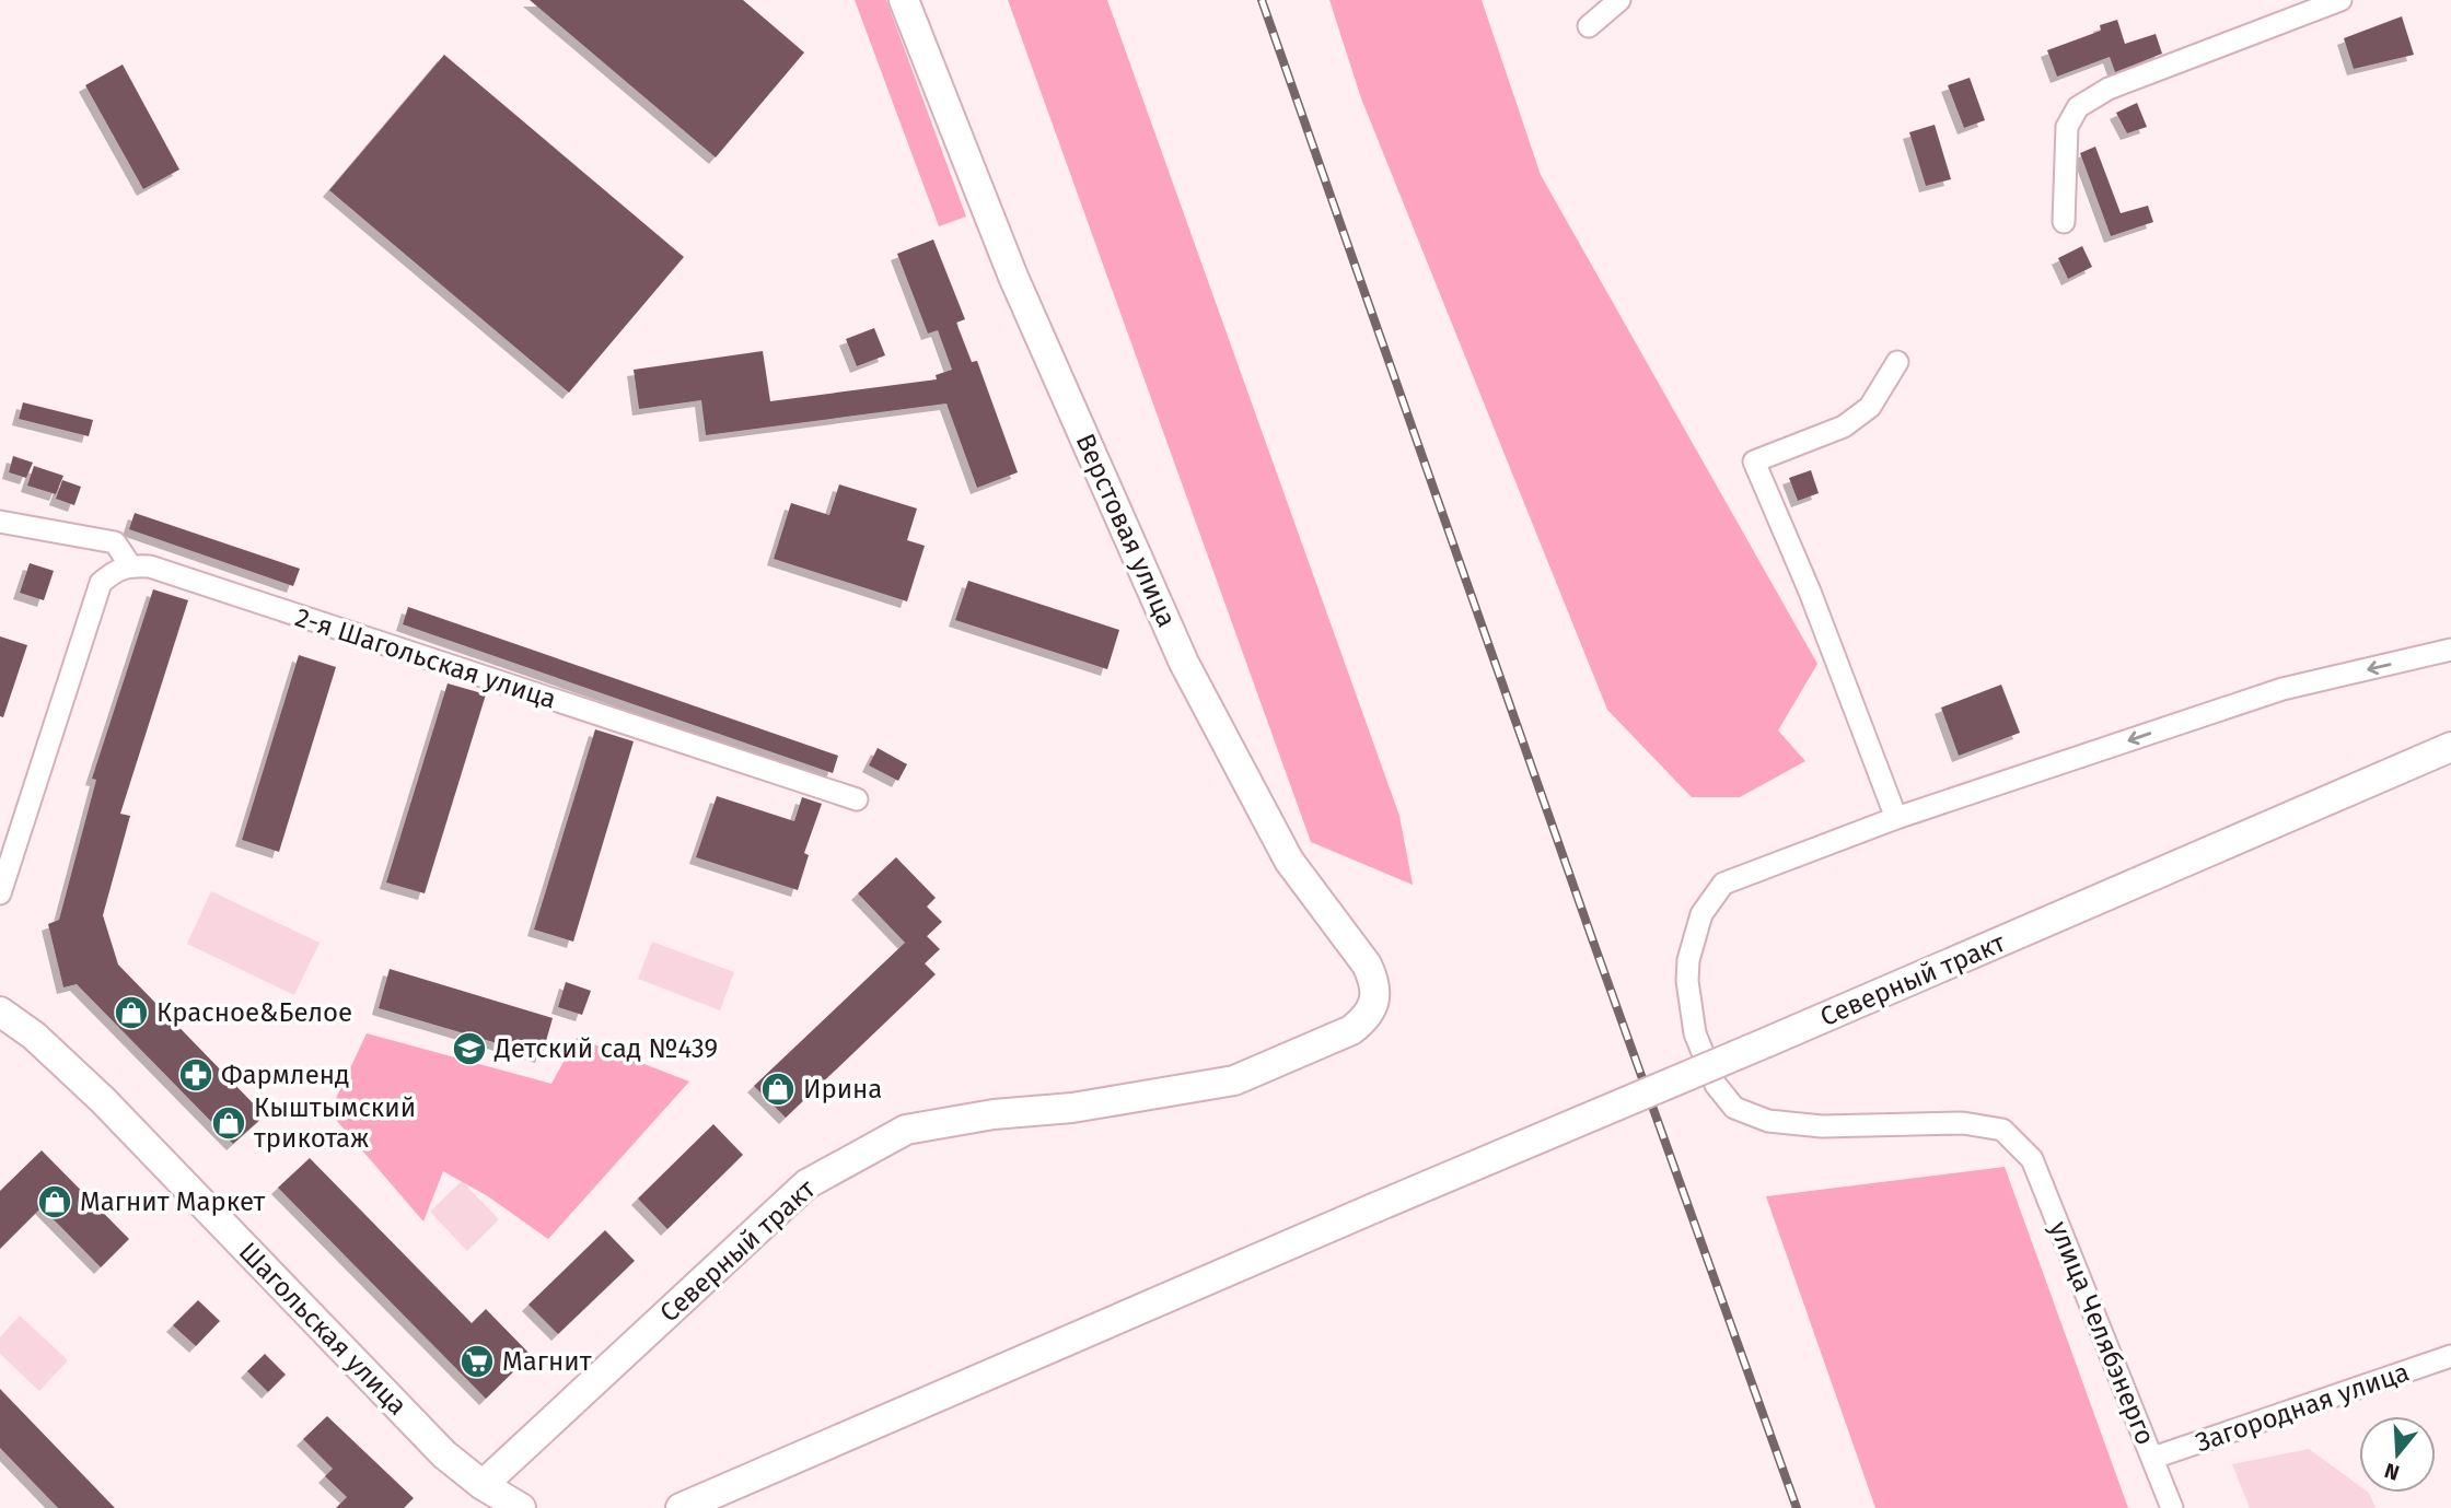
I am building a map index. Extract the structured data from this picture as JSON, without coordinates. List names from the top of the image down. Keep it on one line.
{"streets":{"main road":["Верстовая улица","Северный тракт","Шагольская улица"],"street":["2-я Шагольская улица","улица Челябэнерго","Загородная улица"]},"crossings":[["Верстовая улица","Северный тракт"],["Северный тракт","Шагольская улица"],["улица Челябэнерго","Загородная улица"]],"places":{"shop":["Красное&Белое","Ирина","Кыштымский трикотаж","Магнит Маркет"],"school or university":["Детский сад №439"],"pharmacy":["Фармленд"],"supermarket":["Магнит"]},"north":"bottom"}
